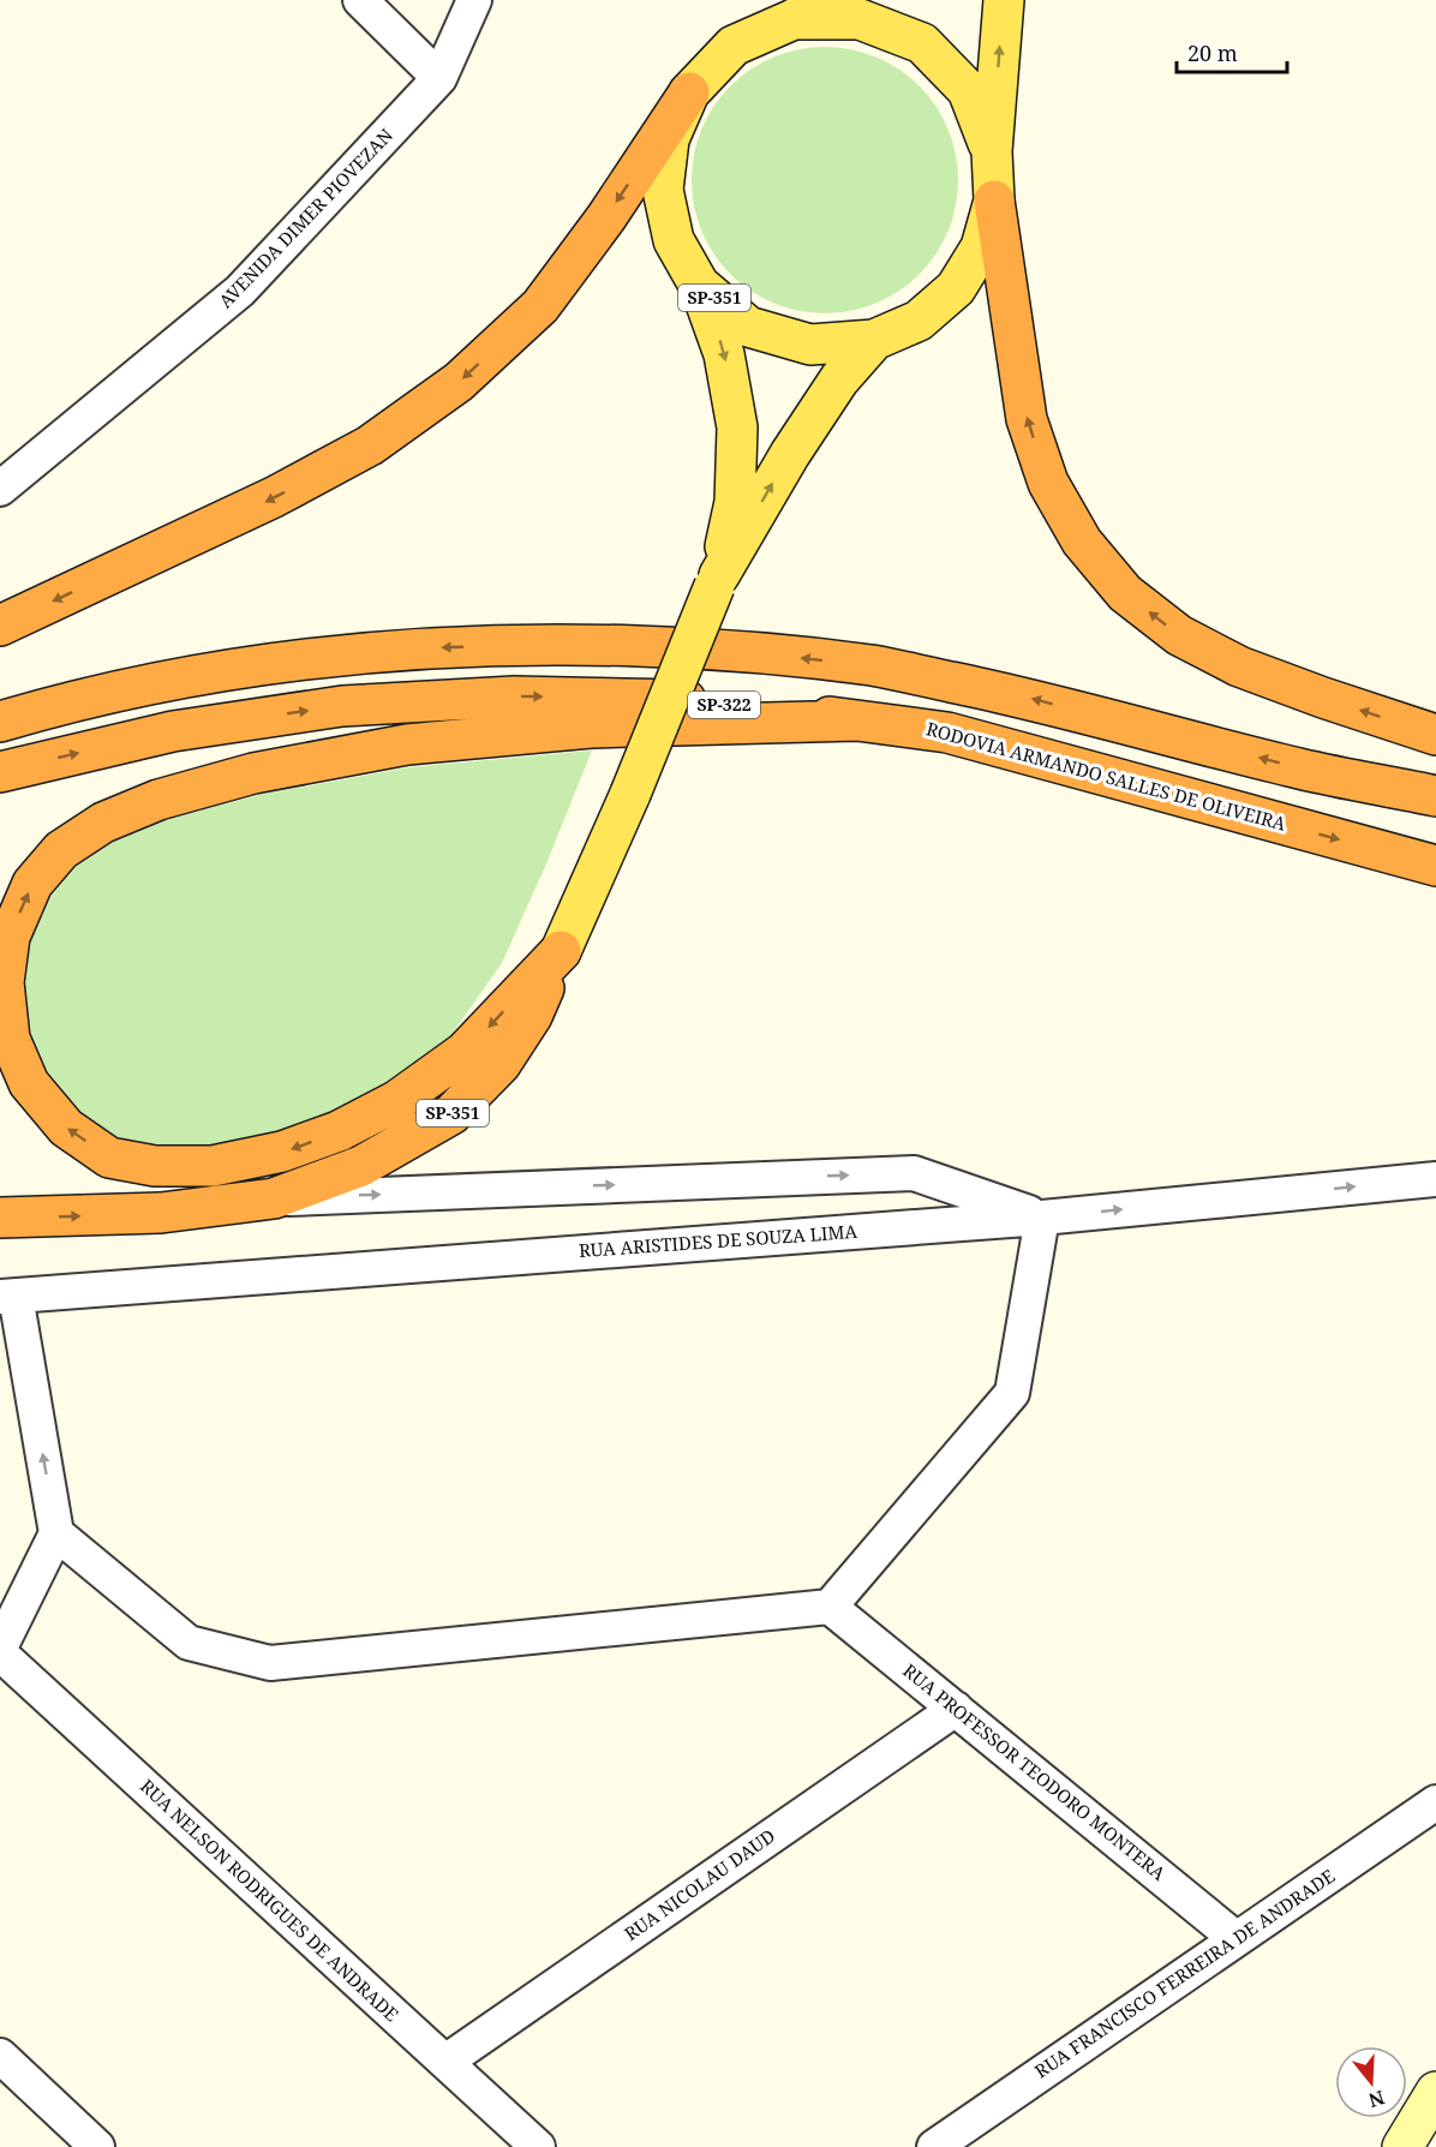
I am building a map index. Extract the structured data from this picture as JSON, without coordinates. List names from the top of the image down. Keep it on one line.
{"streets":{"highway":["SP-351","SP-322","RODOVIA ARMANDO SALLES DE OLIVEIRA"],"street":["AVENIDA DIMER PIOVEZAN","RUA ARISTIDES DE SOUZA LIMA","RUA PROFESSOR TEODORO MONTERA","RUA NICOLAU DAUD","RUA NELSON RODRIGUES DE ANDRADE","RUA FRANCISCO FERREIRA DE ANDRADE"]},"crossings":[["RUA PROFESSOR TEODORO MONTERA","RUA NICOLAU DAUD"],["RUA PROFESSOR TEODORO MONTERA","RUA FRANCISCO FERREIRA DE ANDRADE"],["RUA NICOLAU DAUD","RUA NELSON RODRIGUES DE ANDRADE"]],"scale_bar":"20 m","north":"bottom"}
